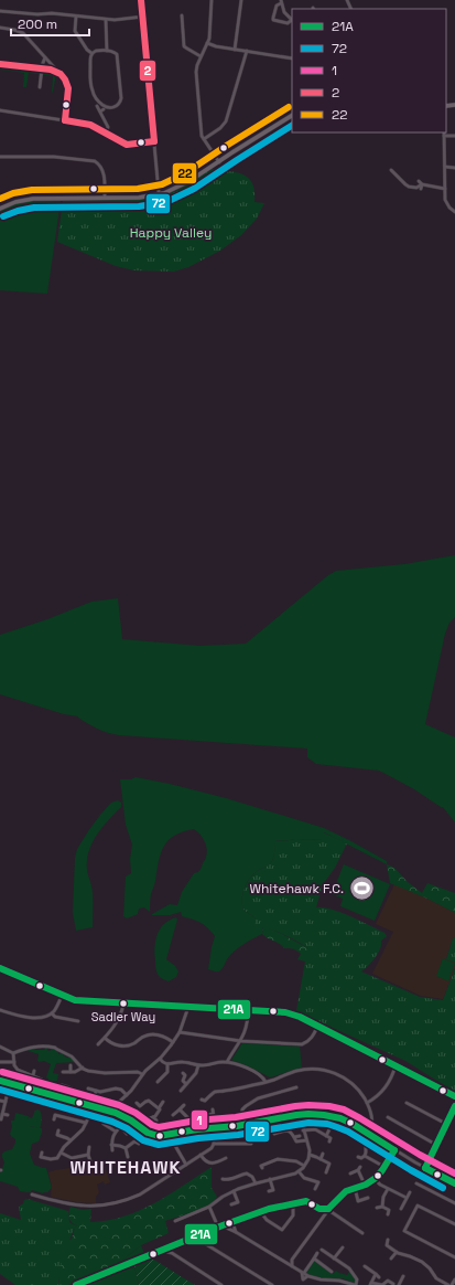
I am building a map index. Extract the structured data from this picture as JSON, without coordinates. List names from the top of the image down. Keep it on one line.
{"districts":["WHITEHAWK"],"parks":["Happy Valley"],"places":{"sports":["Whitehawk F.C."],"other":["Sadler Way"]},"lines":["transit line 2","transit line 22","transit line 72","transit line 21A","transit line 1"],"legend":["21A","72","1","2","22"],"scale_bar":"200 m"}
